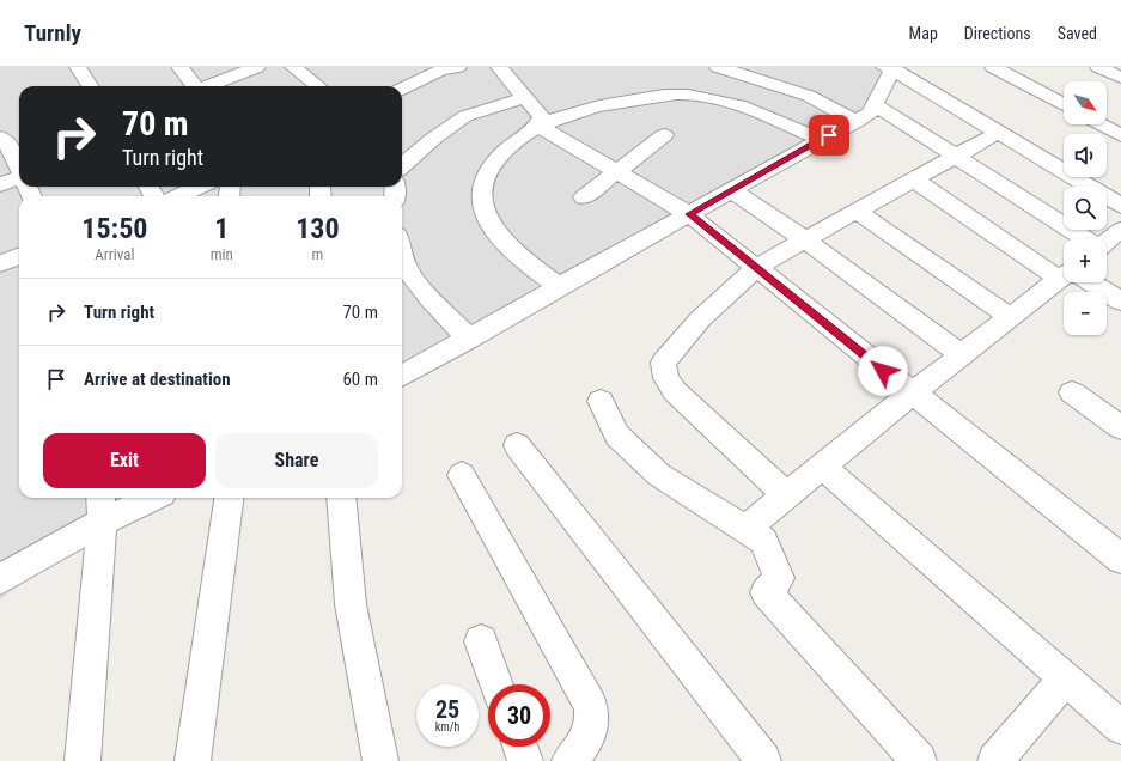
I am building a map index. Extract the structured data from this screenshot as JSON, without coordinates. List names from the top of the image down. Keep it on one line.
{"north":"bottom right","page":{"header":"Turnly","nav":["Map","Directions","Saved"],"map_buttons":["+","−"],"turn":["70 m","Turn right"],"eta":["15:50","Arrival","1","min","130","m"],"list":[{"name":"Turn right","value":"70 m"},{"name":"Arrive at destination","value":"60 m"}],"buttons":["Exit","Share"],"speed":"25 km/h","limit":"30"}}
